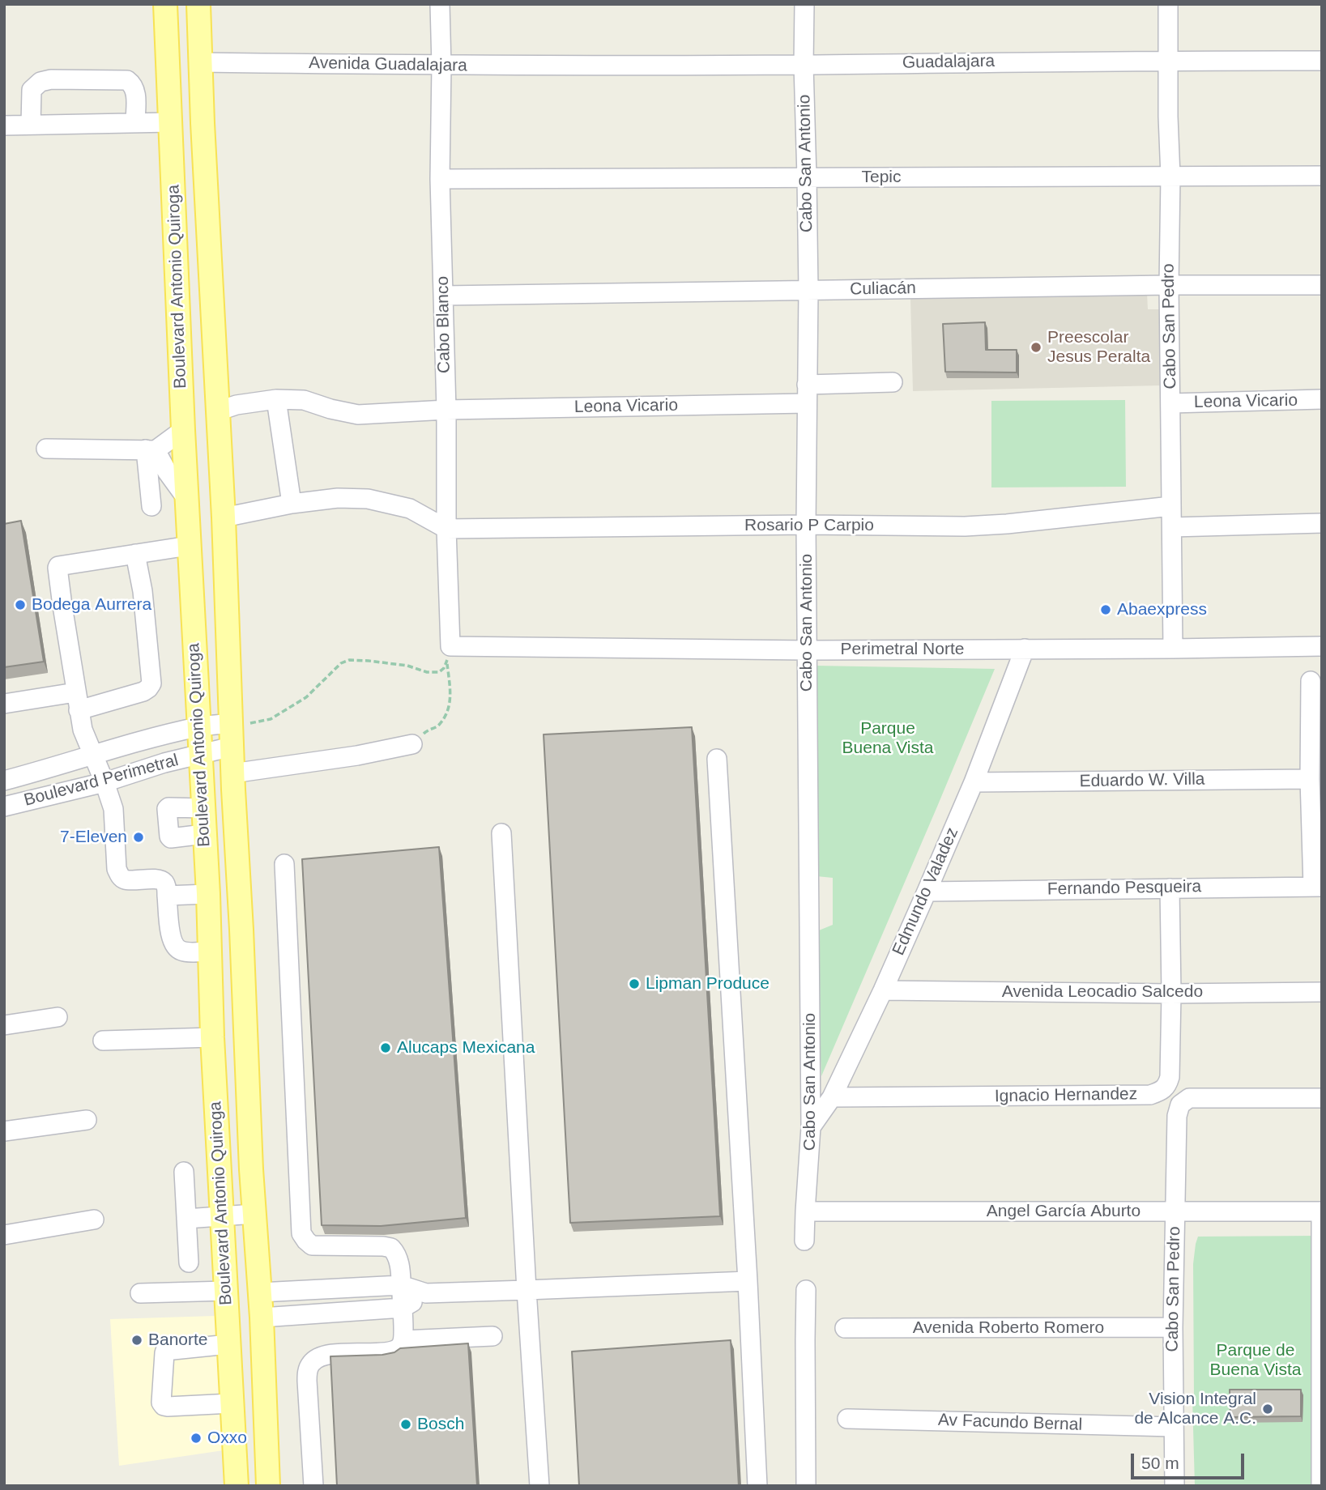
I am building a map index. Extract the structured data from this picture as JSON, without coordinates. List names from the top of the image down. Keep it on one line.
{"streets":{"main road":["Boulevard Antonio Quiroga"],"street":["Guadalajara","Avenida Guadalajara","Cabo San Antonio","Tepic","Culiacán","Cabo Blanco","Cabo San Pedro","Leona Vicario","Rosario P Carpio","Perimetral Norte","Boulevard Perimetral","Eduardo W. Villa","Fernando Pesqueira","Edmundo Valadez","Avenida Leocadio Salcedo","Ignacio Hernandez","Angel García Aburto","Avenida Roberto Romero","Av Facundo Bernal"]},"crossings":[["Guadalajara","Avenida Guadalajara"],["Guadalajara","Cabo San Antonio"],["Guadalajara","Cabo San Pedro"],["Avenida Guadalajara","Boulevard Antonio Quiroga"],["Avenida Guadalajara","Cabo Blanco"],["Cabo San Antonio","Tepic"],["Cabo San Antonio","Culiacán"],["Cabo San Antonio","Leona Vicario"],["Cabo San Antonio","Rosario P Carpio"],["Cabo San Antonio","Perimetral Norte"],["Cabo San Antonio","Edmundo Valadez"],["Cabo San Antonio","Angel García Aburto"],["Tepic","Cabo Blanco"],["Tepic","Cabo San Pedro"],["Boulevard Antonio Quiroga","Leona Vicario"],["Boulevard Antonio Quiroga","Boulevard Perimetral"],["Culiacán","Cabo Blanco"],["Culiacán","Cabo San Pedro"],["Cabo Blanco","Leona Vicario"],["Cabo Blanco","Rosario P Carpio"],["Cabo Blanco","Perimetral Norte"],["Cabo San Pedro","Leona Vicario"],["Cabo San Pedro","Rosario P Carpio"],["Cabo San Pedro","Perimetral Norte"],["Cabo San Pedro","Angel García Aburto"],["Cabo San Pedro","Avenida Roberto Romero"],["Cabo San Pedro","Av Facundo Bernal"],["Perimetral Norte","Edmundo Valadez"],["Eduardo W. Villa","Edmundo Valadez"],["Fernando Pesqueira","Edmundo Valadez"],["Fernando Pesqueira","Ignacio Hernandez"],["Edmundo Valadez","Avenida Leocadio Salcedo"],["Edmundo Valadez","Ignacio Hernandez"],["Avenida Leocadio Salcedo","Ignacio Hernandez"]],"parks":["Parque Buena Vista","Parque de Buena Vista"],"places":["Preescolar Jesus Peralta","Bodega Aurrera","Abaexpress","7-Eleven","Lipman Produce","Alucaps Mexicana","Banorte","Vision Integral de Alcance A.C.","Bosch","Oxxo"],"scale_bar":"50 m"}
